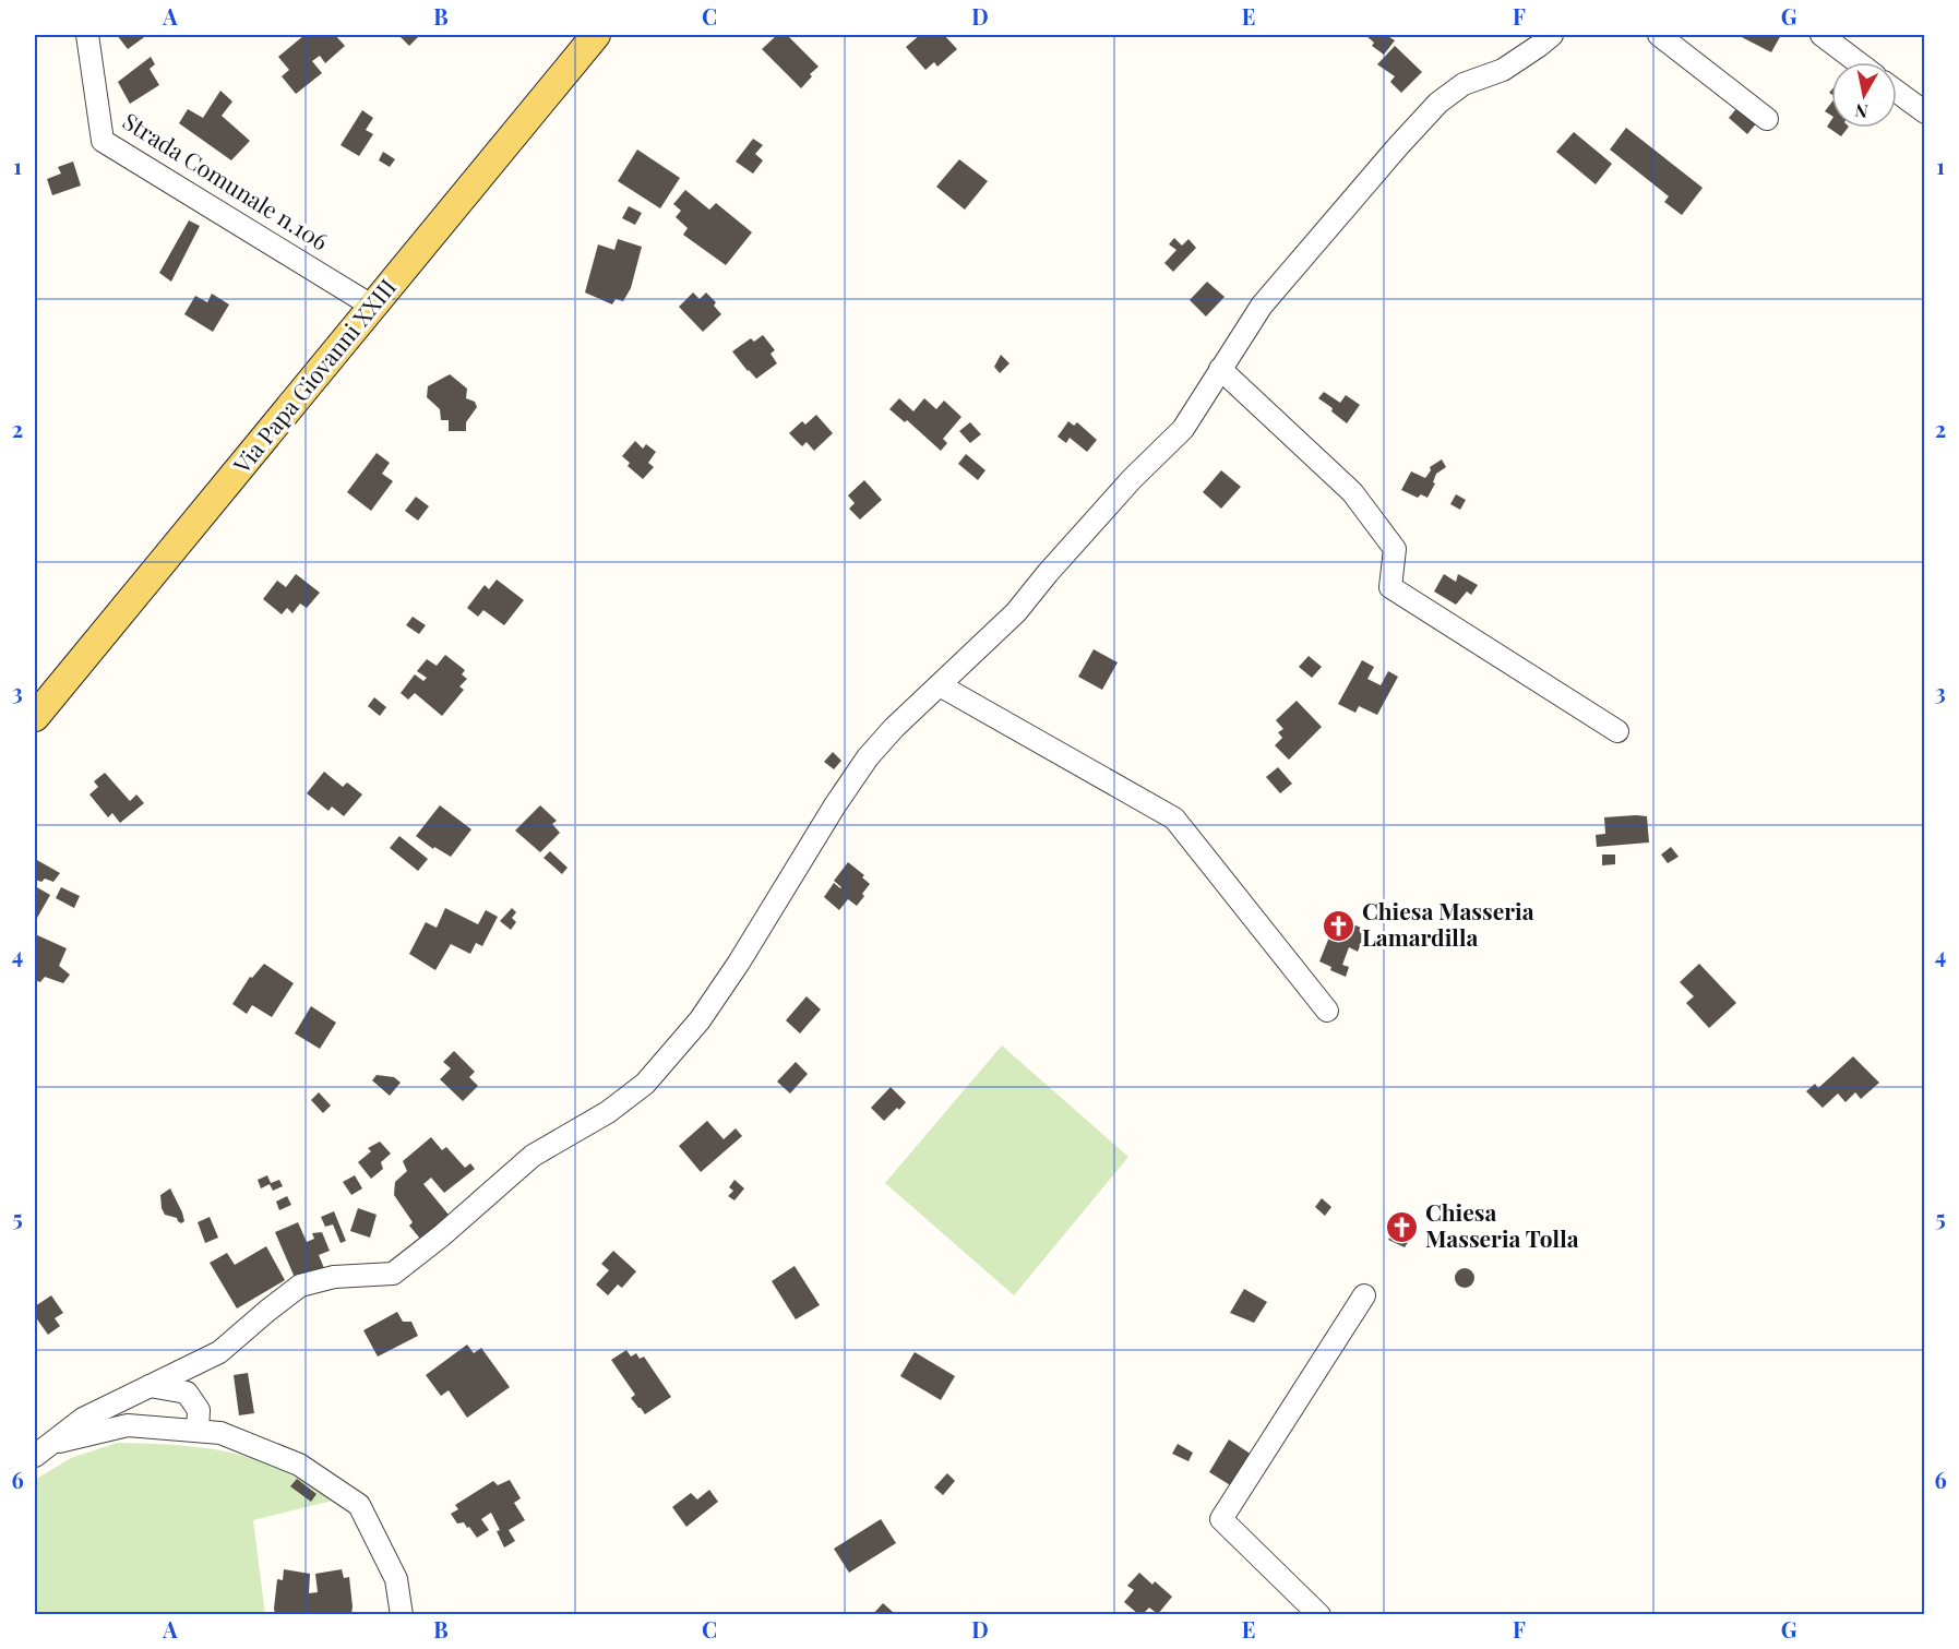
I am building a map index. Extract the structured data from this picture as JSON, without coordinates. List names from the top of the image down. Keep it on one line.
{"streets":{"main road":["Via Papa Giovanni XXIII"],"street":["Strada Comunale n.106"]},"crossings":[["Strada Comunale n.106","Via Papa Giovanni XXIII"]],"places":{"church":["Chiesa Masseria Lamardilla","Chiesa Masseria Tolla"]},"north":"bottom","grid":{"columns":["A","B","C","D","E","F","G"],"rows":["1","2","3","4","5","6"]}}
